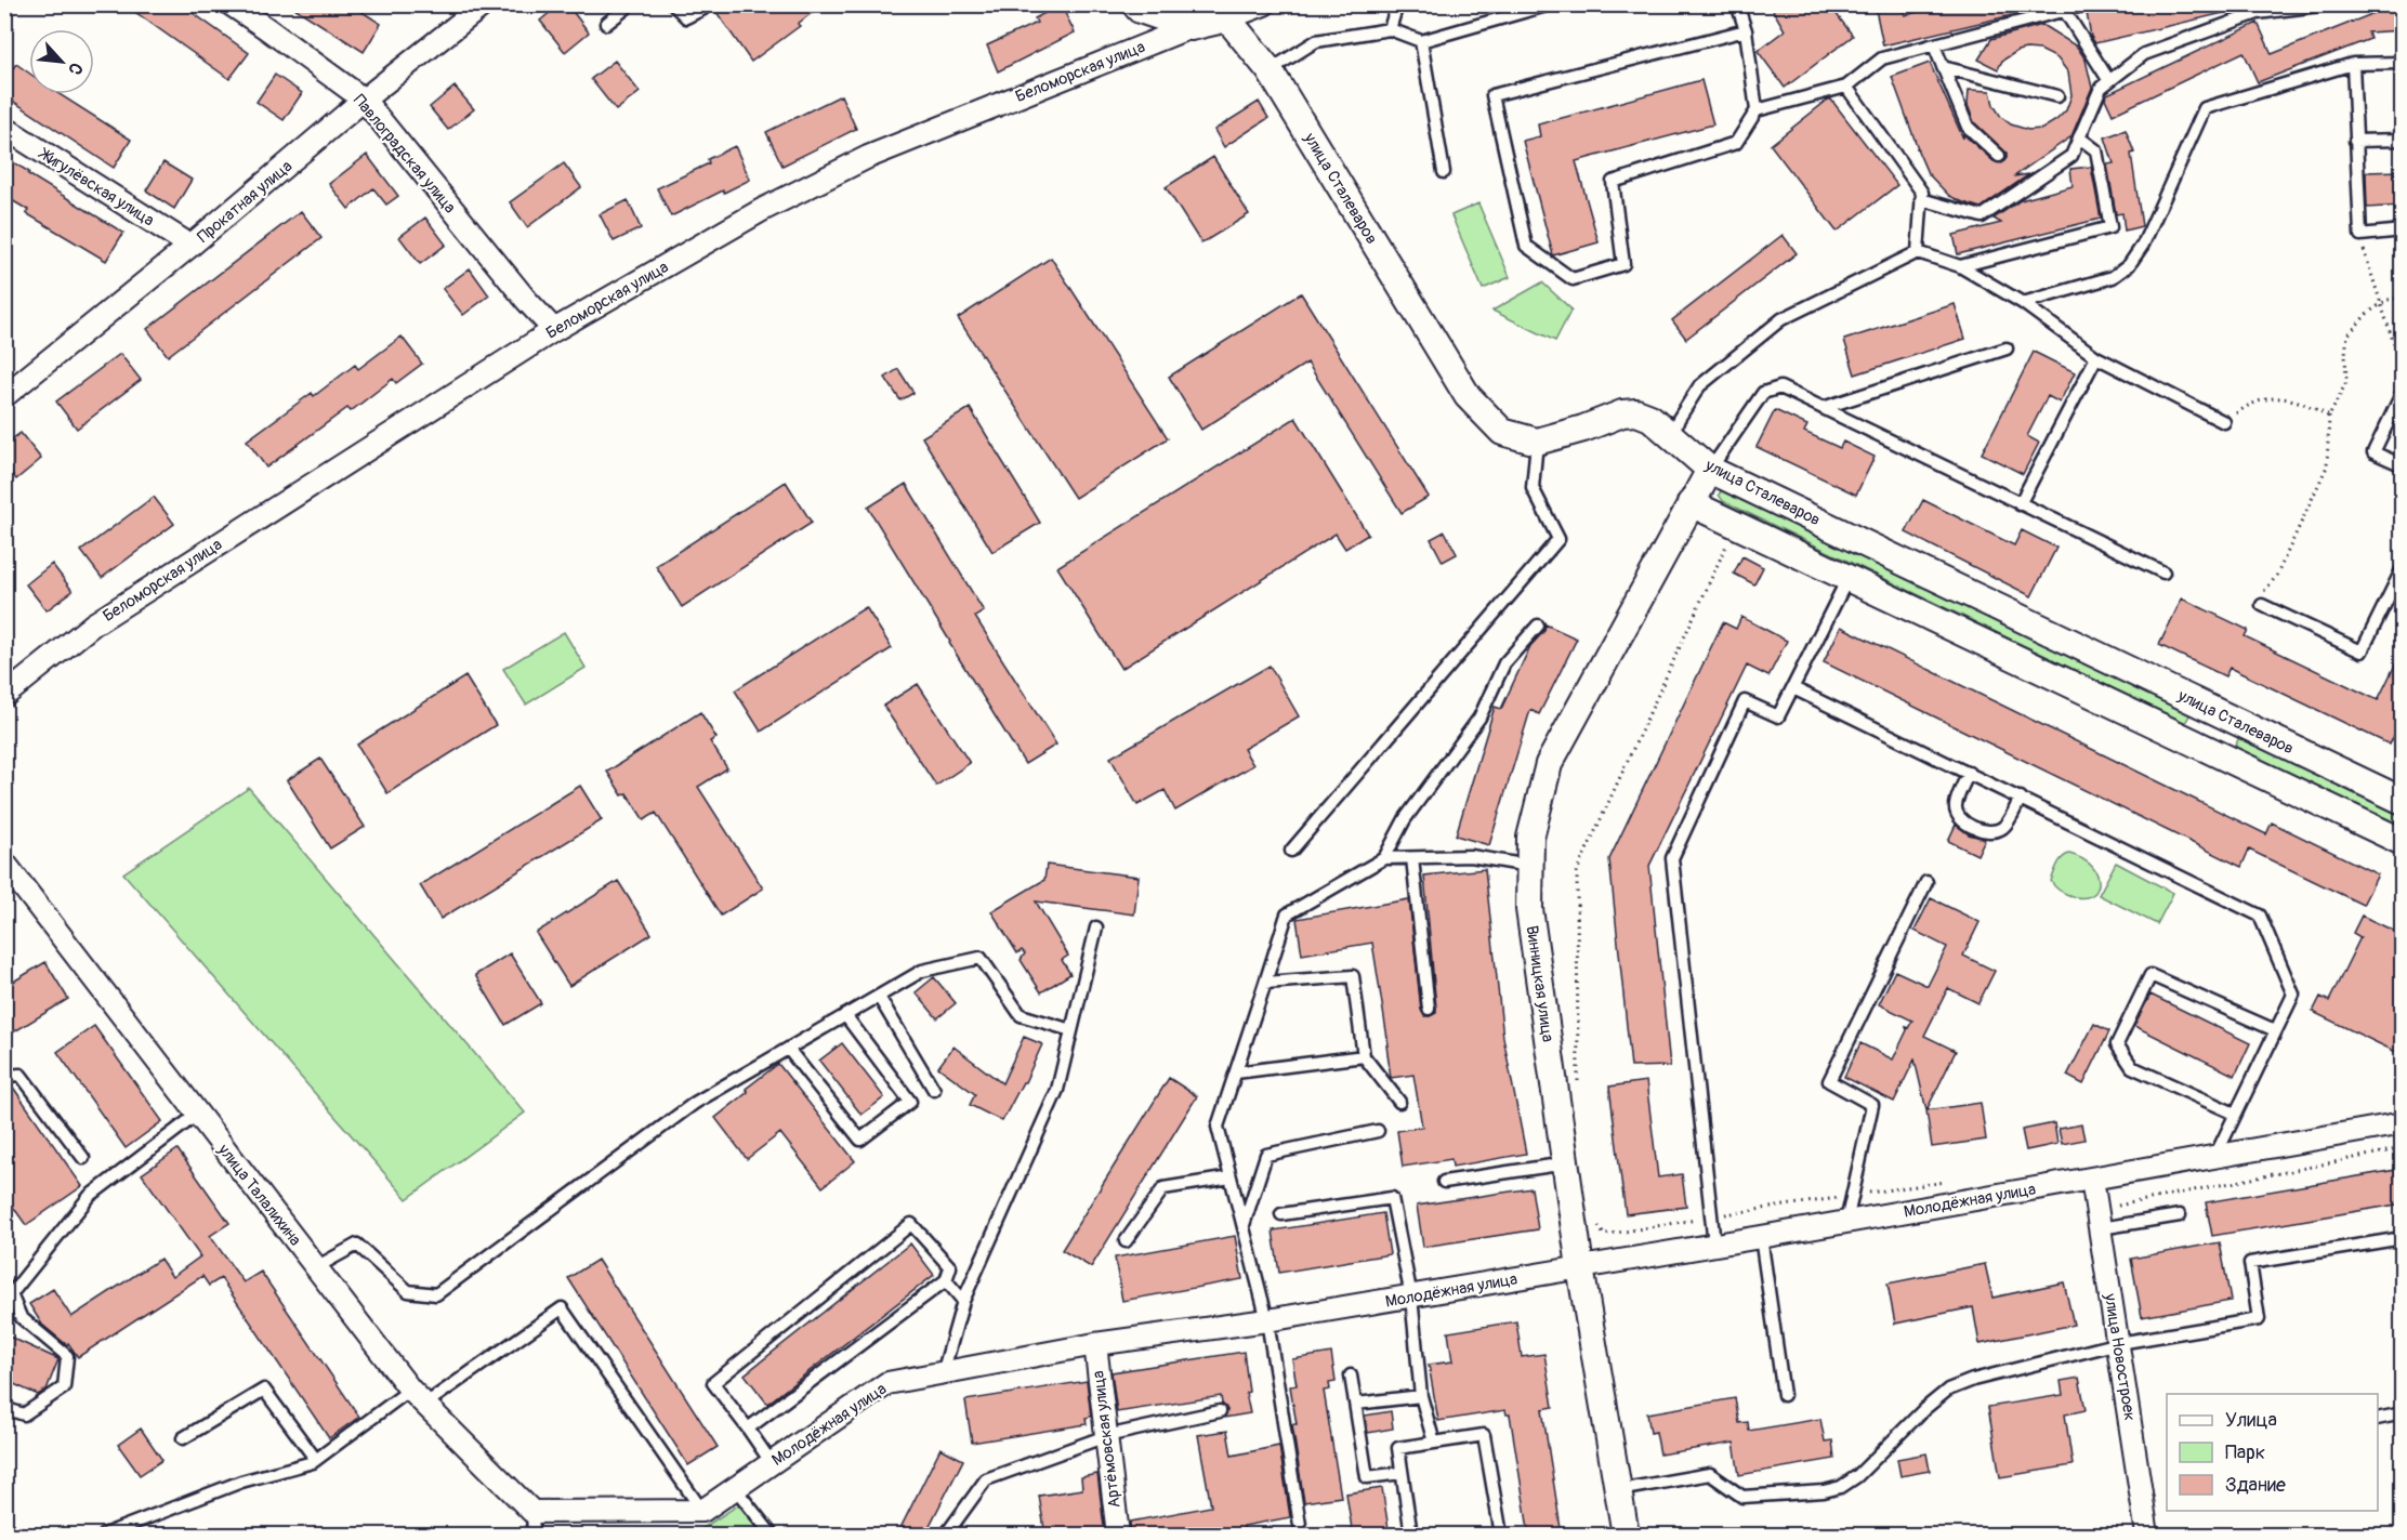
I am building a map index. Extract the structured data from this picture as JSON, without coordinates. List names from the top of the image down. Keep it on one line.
{"streets":{"street":["Беломорская улица","Павлоградская улица","Жигулёвская улица","улица Сталеваров","Прокатная улица","Винницкая улица","улица Талалихина","Молодёжная улица","улица Новостроек","Артёмовская улица"]},"crossings":[["Беломорская улица","Павлоградская улица"],["Беломорская улица","улица Сталеваров"],["Павлоградская улица","Прокатная улица"],["Жигулёвская улица","Прокатная улица"],["улица Сталеваров","Винницкая улица"],["Винницкая улица","Молодёжная улица"],["Молодёжная улица","улица Новостроек"],["Молодёжная улица","Артёмовская улица"]],"legend":["Улица","Парк","Здание"],"north":"bottom right"}
